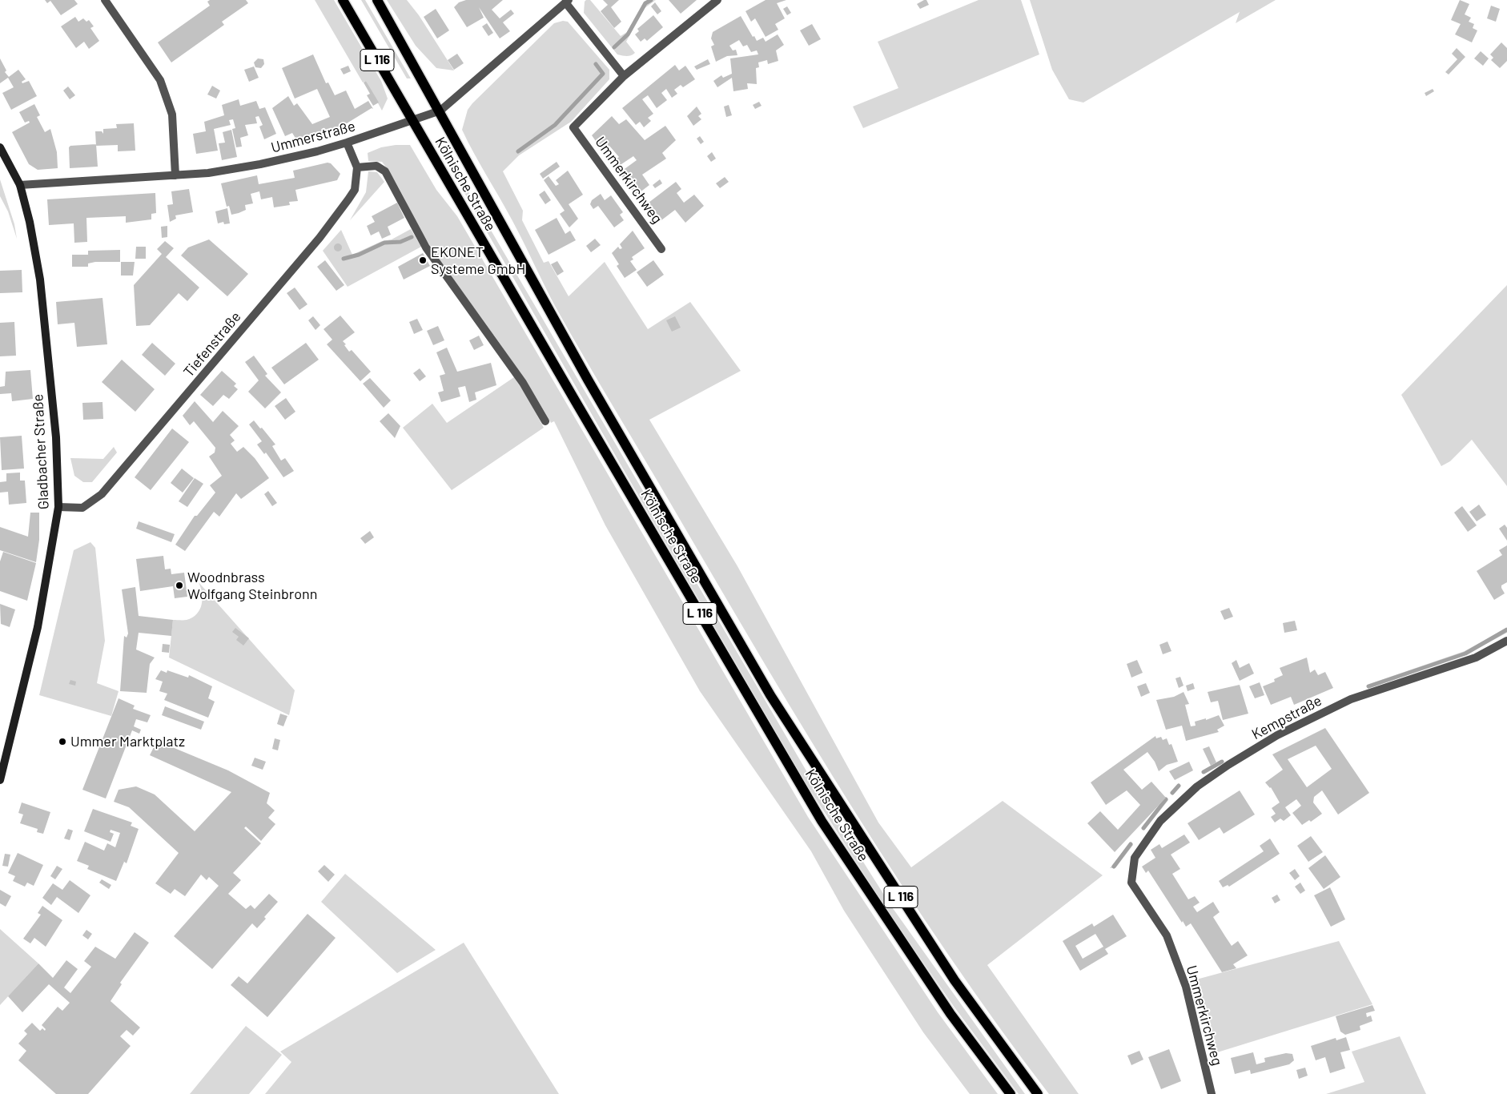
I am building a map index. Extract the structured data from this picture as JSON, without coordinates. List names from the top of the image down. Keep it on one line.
{"streets":{"main road":["L 116","Kölnische Straße","Gladbacher Straße"],"street":["Ummerstraße","Ummerkirchweg","Tiefenstraße","Kempstraße"]},"crossings":[["Ummerstraße","Kölnische Straße"],["Ummerstraße","Tiefenstraße"],["Ummerstraße","Gladbacher Straße"],["Ummerkirchweg","Kempstraße"],["Tiefenstraße","Gladbacher Straße"]],"places":["EKONET Systeme GmbH","Woodnbrass Wolfgang Steinbronn","Ummer Marktplatz"]}
